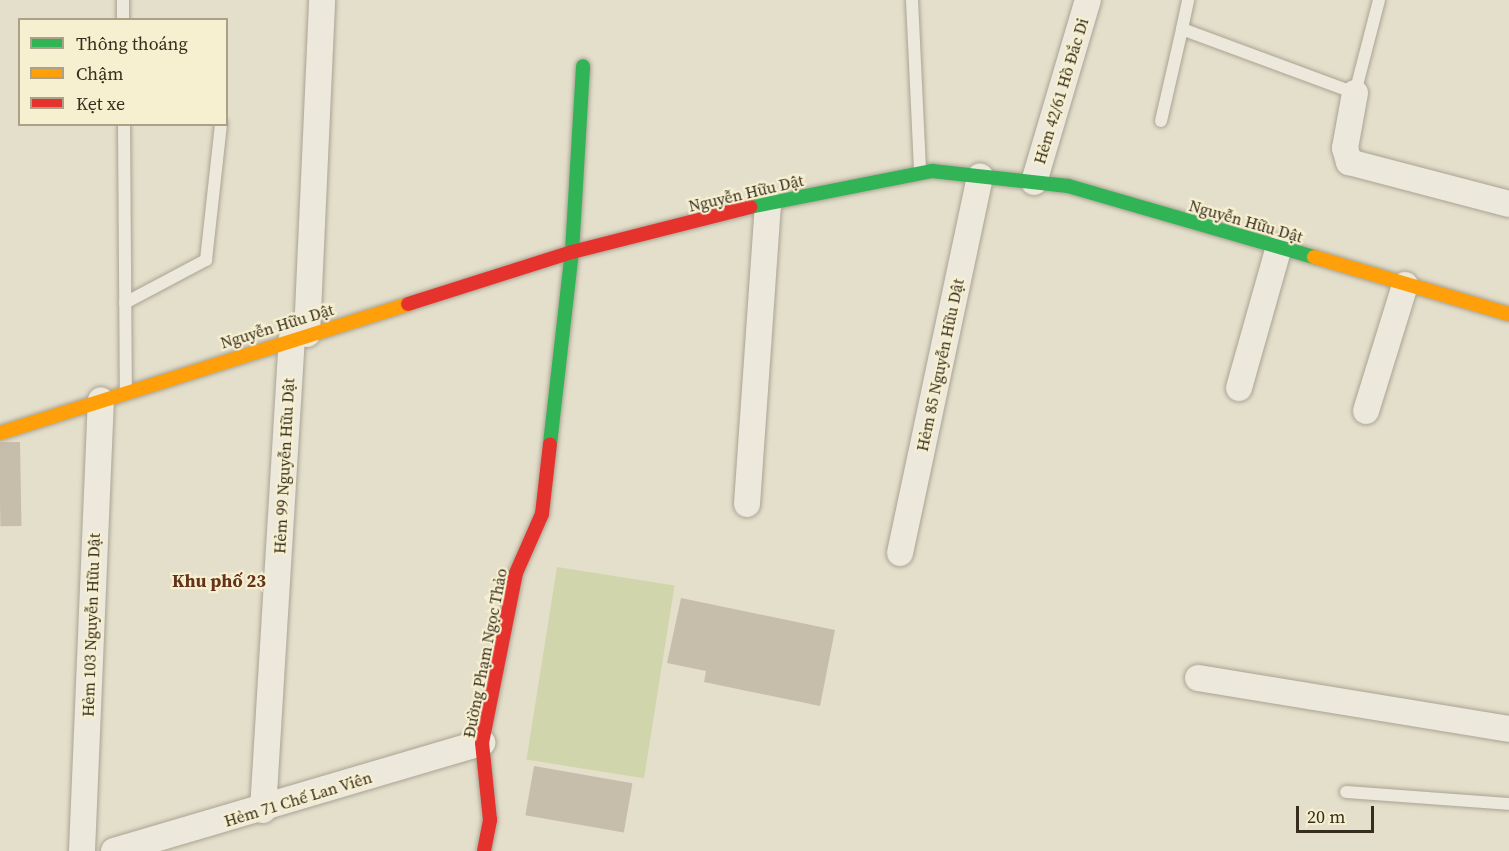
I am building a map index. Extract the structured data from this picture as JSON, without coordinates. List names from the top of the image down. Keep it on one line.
{"streets":{"street":["Hẻm 42/61 Hồ Đắc Di","Nguyễn Hữu Dật","Hẻm 85 Nguyễn Hữu Dật","Hẻm 99 Nguyễn Hữu Dật","Hẻm 103 Nguyễn Hữu Dật","Đường Phạm Ngọc Thảo","Hẻm 71 Chế Lan Viên"]},"crossings":[["Hẻm 42/61 Hồ Đắc Di","Nguyễn Hữu Dật"],["Nguyễn Hữu Dật","Hẻm 85 Nguyễn Hữu Dật"],["Nguyễn Hữu Dật","Hẻm 99 Nguyễn Hữu Dật"],["Nguyễn Hữu Dật","Hẻm 103 Nguyễn Hữu Dật"],["Nguyễn Hữu Dật","Đường Phạm Ngọc Thảo"],["Hẻm 99 Nguyễn Hữu Dật","Hẻm 71 Chế Lan Viên"],["Đường Phạm Ngọc Thảo","Hẻm 71 Chế Lan Viên"]],"districts":["Khu phố 23"],"legend":["Thông thoáng","Chậm","Kẹt xe"],"scale_bar":"20 m"}
